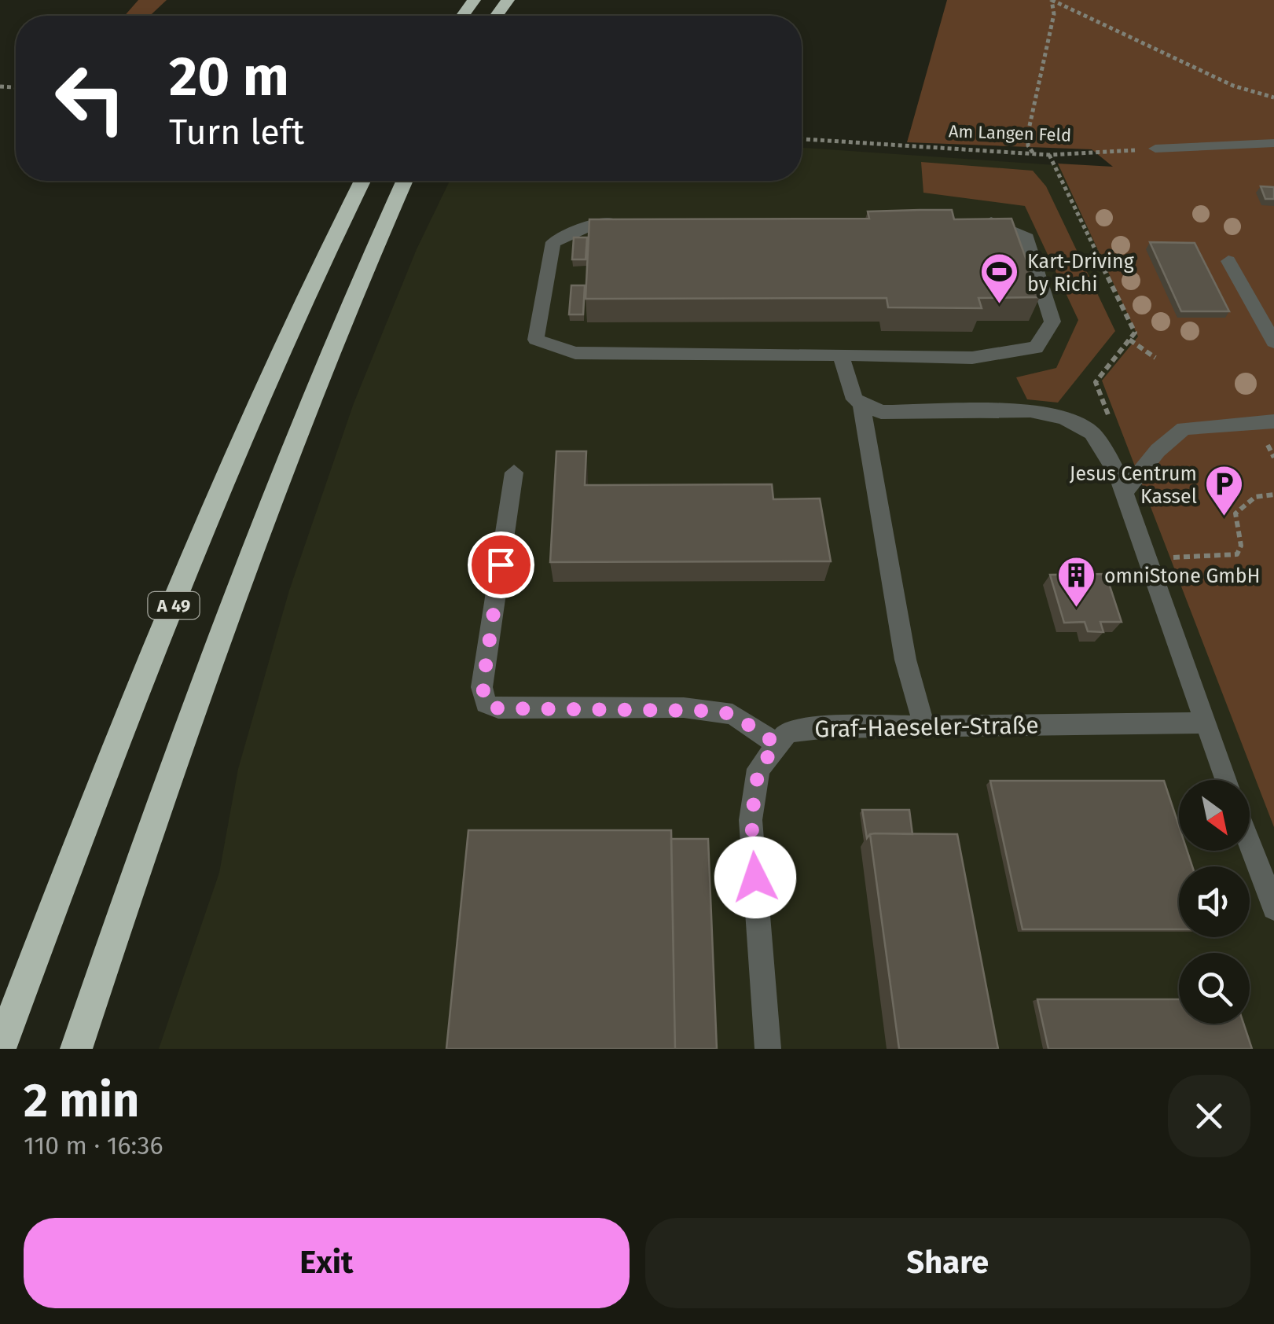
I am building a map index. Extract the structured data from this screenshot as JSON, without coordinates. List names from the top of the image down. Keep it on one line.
{"streets":{"highway":["A 49"],"street":["Graf-Haeseler-Straße"],"path":["Am Langen Feld"]},"places":{"sports":["Kart-Driving by Richi"],"parking":["Jesus Centrum Kassel"],"building":["omniStone GmbH"]},"north":"bottom right","page":{"turn":["20 m","Turn left"],"heading":["2 min","110 m · 16:36"],"buttons":["Exit","Share"]}}
